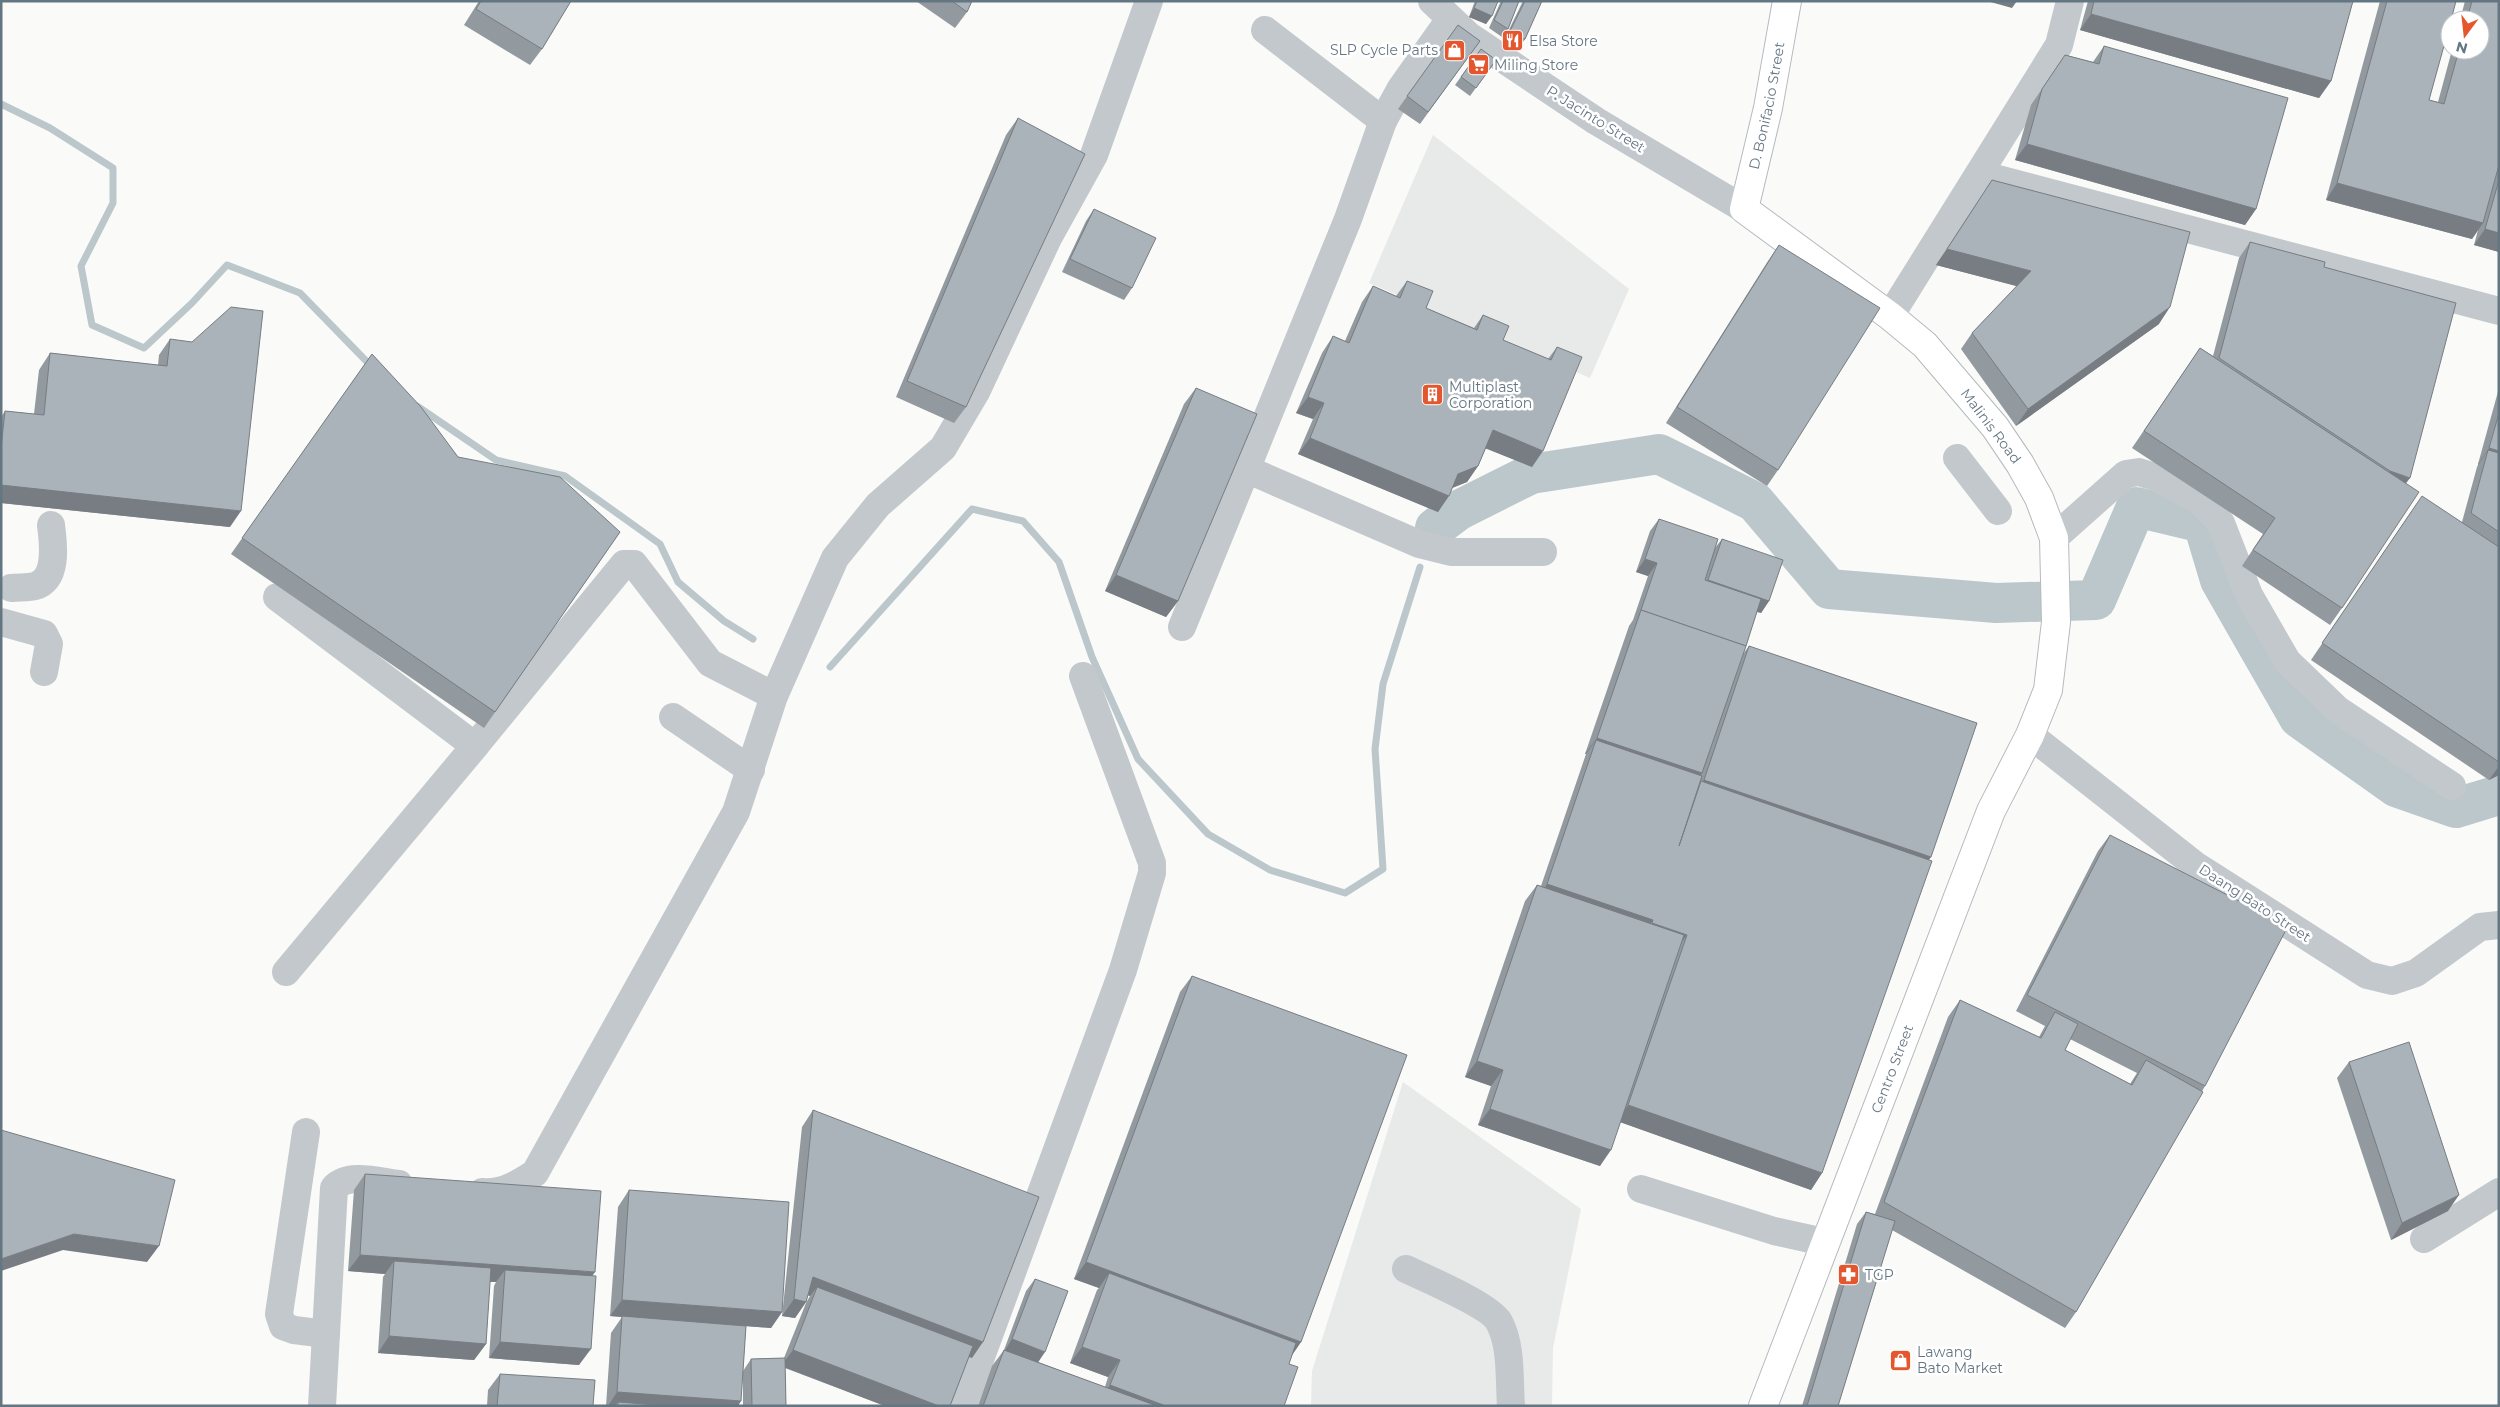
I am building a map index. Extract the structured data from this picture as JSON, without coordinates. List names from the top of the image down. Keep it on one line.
{"streets":{"main road":["D. Bonifacio Street","Malinis Road","Centro Street"],"street":["P. Jacinto Street","Daang Bato Street"]},"crossings":[["D. Bonifacio Street","P. Jacinto Street"],["D. Bonifacio Street","Malinis Road"],["P. Jacinto Street","Malinis Road"],["Malinis Road","Daang Bato Street"],["Malinis Road","Centro Street"],["Daang Bato Street","Centro Street"]],"places":{"restaurant":["Elsa Store"],"shop":["SLP Cycle Parts","Lawang Bato Market"],"supermarket":["Miling Store"],"building":["Multiplast Corporation"],"pharmacy":["TGP"]},"north":"bottom"}
